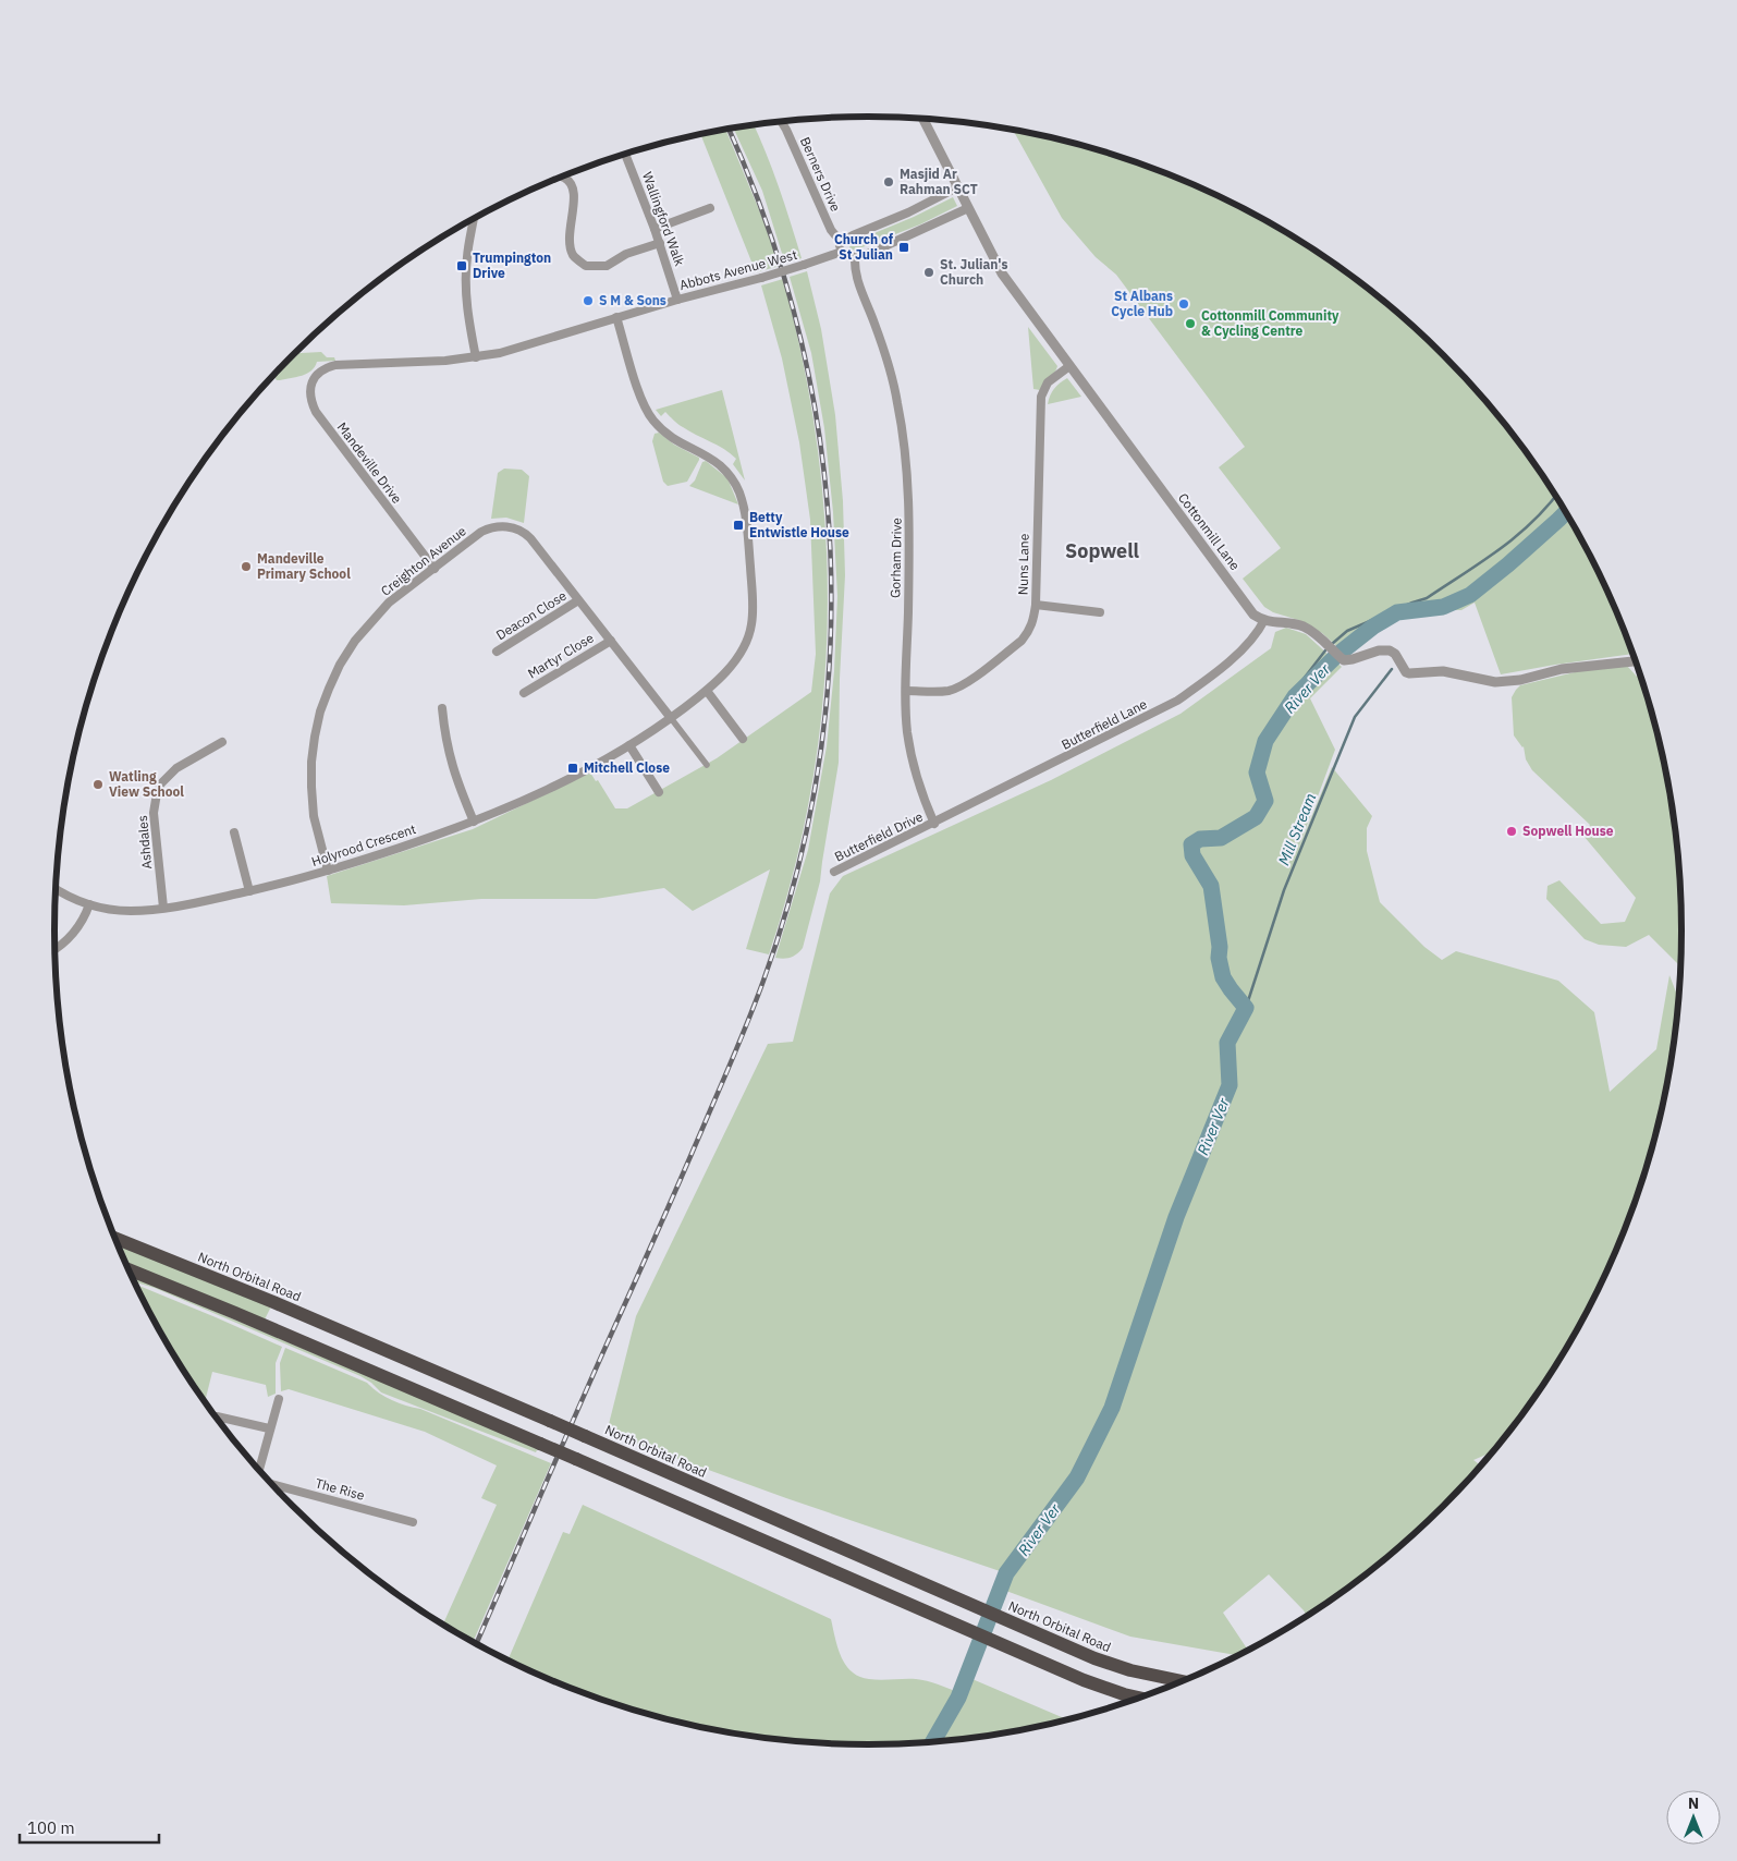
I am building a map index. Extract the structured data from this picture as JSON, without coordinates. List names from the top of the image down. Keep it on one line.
{"streets":{"highway":["North Orbital Road"],"street":["Berners Drive","Wallingford Walk","Abbots Avenue West","Mandeville Drive","Cottonmill Lane","Gorham Drive","Creighton Avenue","Nuns Lane","Deacon Close","Martyr Close","Butterfield Lane","Butterfield Drive","Ashdales","Holyrood Crescent","The Rise"]},"crossings":[["Wallingford Walk","Abbots Avenue West"],["Abbots Avenue West","Mandeville Drive"],["Abbots Avenue West","Holyrood Crescent"],["Mandeville Drive","Creighton Avenue"],["Cottonmill Lane","Nuns Lane"],["Cottonmill Lane","Butterfield Lane"],["Gorham Drive","Nuns Lane"],["Gorham Drive","Butterfield Lane"],["Gorham Drive","Butterfield Drive"],["Creighton Avenue","Deacon Close"],["Creighton Avenue","Martyr Close"],["Creighton Avenue","Holyrood Crescent"],["Butterfield Lane","Butterfield Drive"],["Ashdales","Holyrood Crescent"]],"districts":["Sopwell"],"water":["River Ver","Mill Stream"],"places":{"other":["Masjid Ar Rahman SCT","St. Julian's Church","S M & Sons","St Albans Cycle Hub","Cottonmill Community & Cycling Centre","Mandeville Primary School","Watling View School","Sopwell House"],"transit":["Church of St Julian","Trumpington Drive","Betty Entwistle House","Mitchell Close"]},"scale_bar":"100 m","north":"top"}
